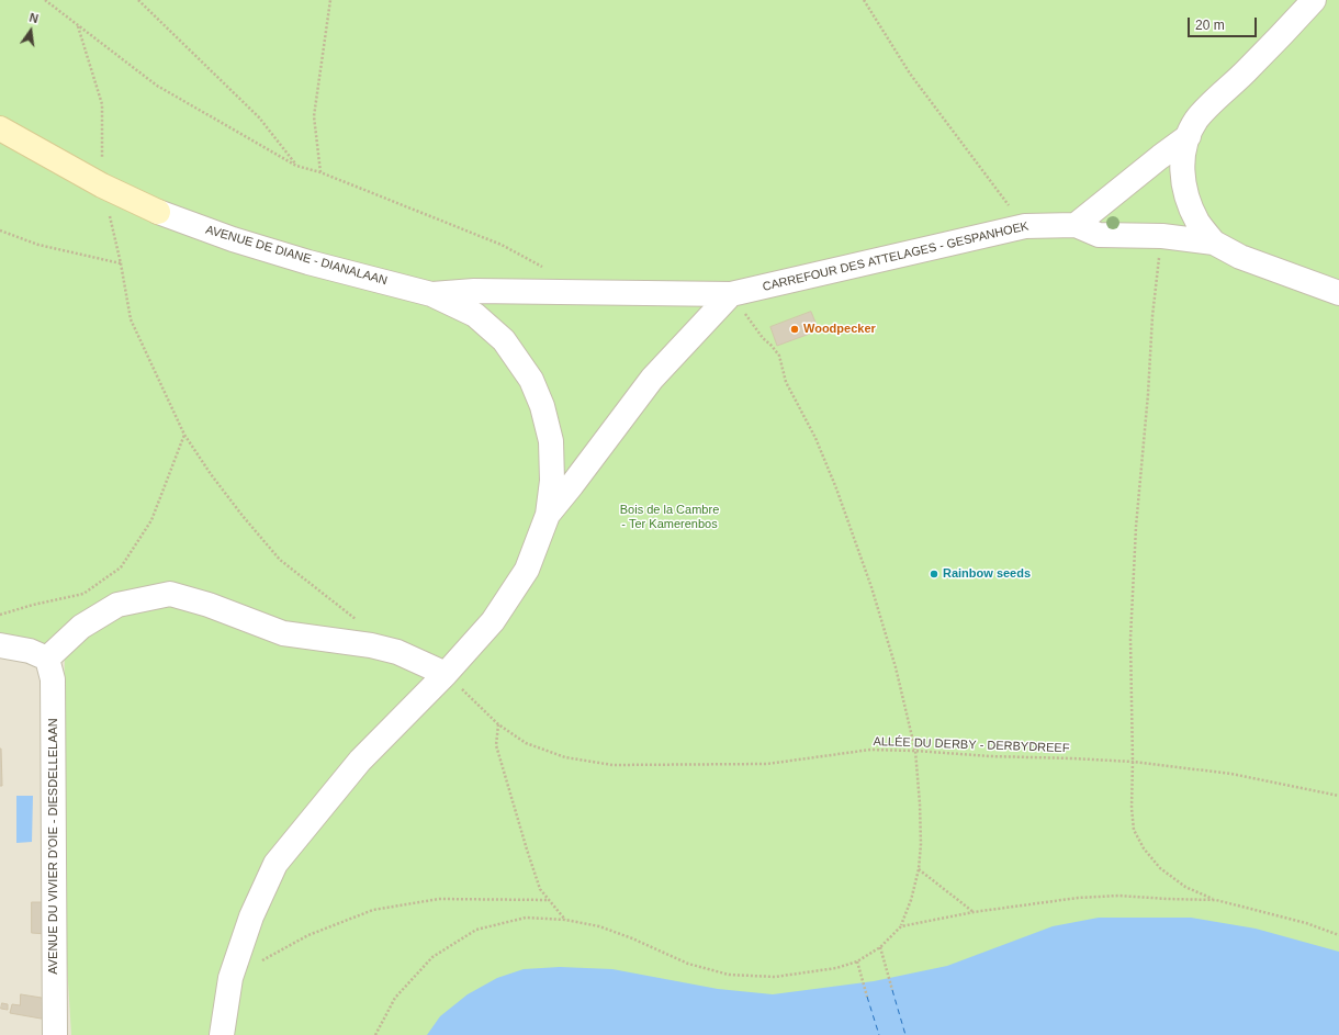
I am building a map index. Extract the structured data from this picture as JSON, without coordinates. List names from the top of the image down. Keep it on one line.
{"streets":{"street":["AVENUE DE DIANE - DIANALAAN","CARREFOUR DES ATTELAGES - GESPANHOEK","AVENUE DU VIVIER D'OIE - DIESDELLELAAN"],"path":["ALLÉE DU DERBY - DERBYDREEF"]},"crossings":[["AVENUE DE DIANE - DIANALAAN","CARREFOUR DES ATTELAGES - GESPANHOEK"]],"parks":["Bois de la Cambre - Ter Kamerenbos"],"places":["Woodpecker","Rainbow seeds"],"scale_bar":"20 m","north":"top"}
